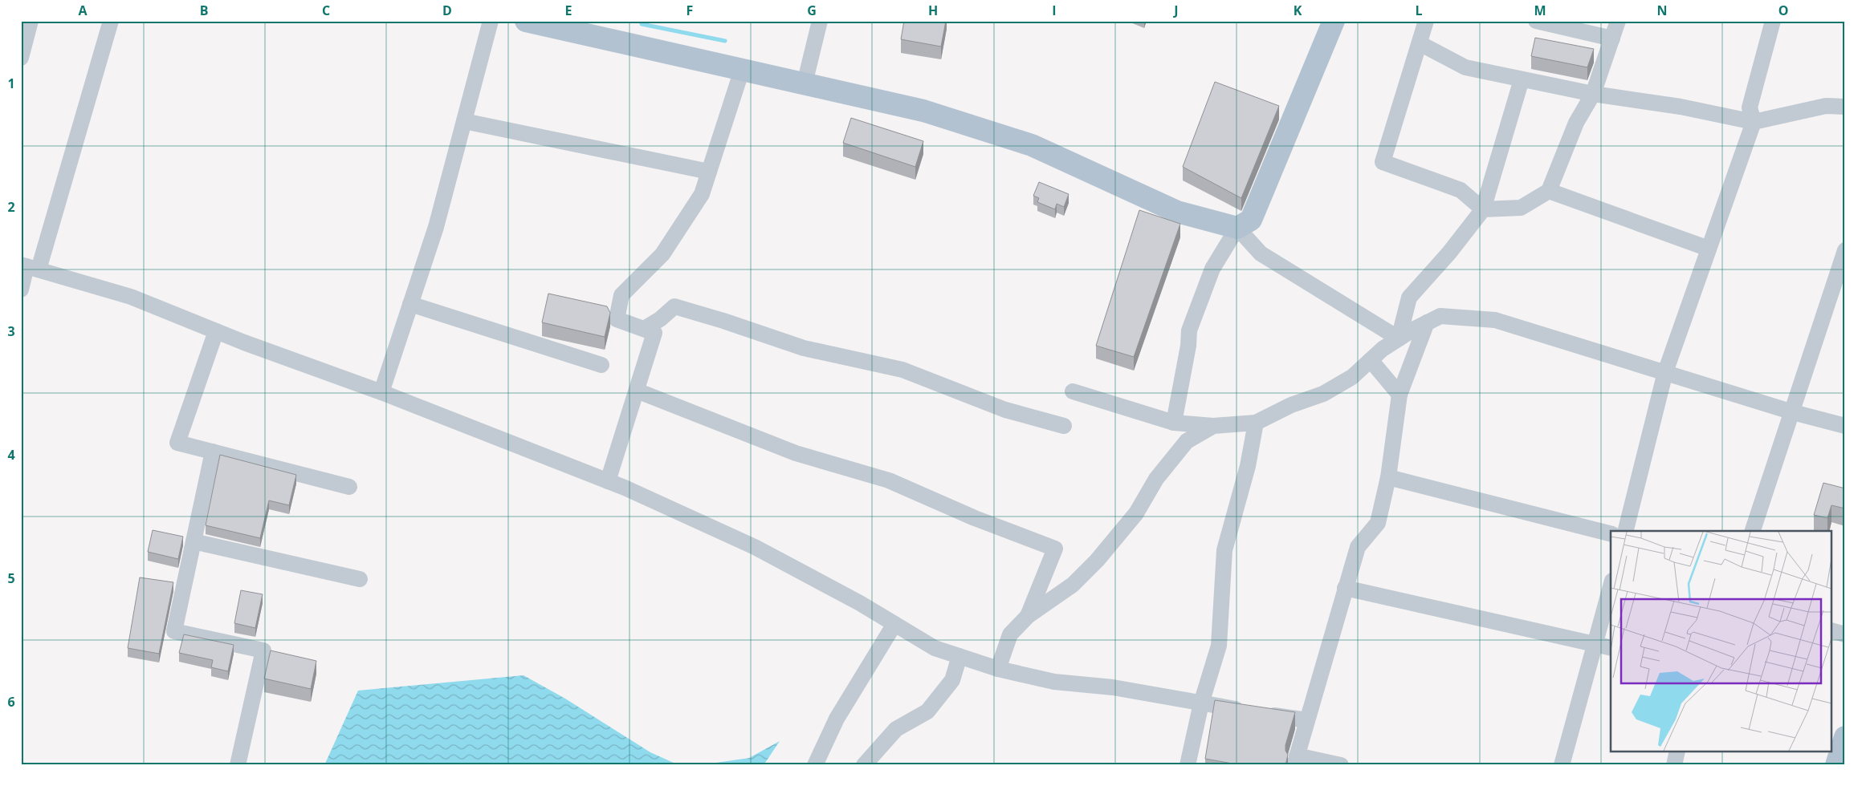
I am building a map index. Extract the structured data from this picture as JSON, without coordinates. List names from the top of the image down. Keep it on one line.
{"grid":{"columns":["A","B","C","D","E","F","G","H","I","J","K","L","M","N","O"],"rows":["1","2","3","4","5","6"]}}
